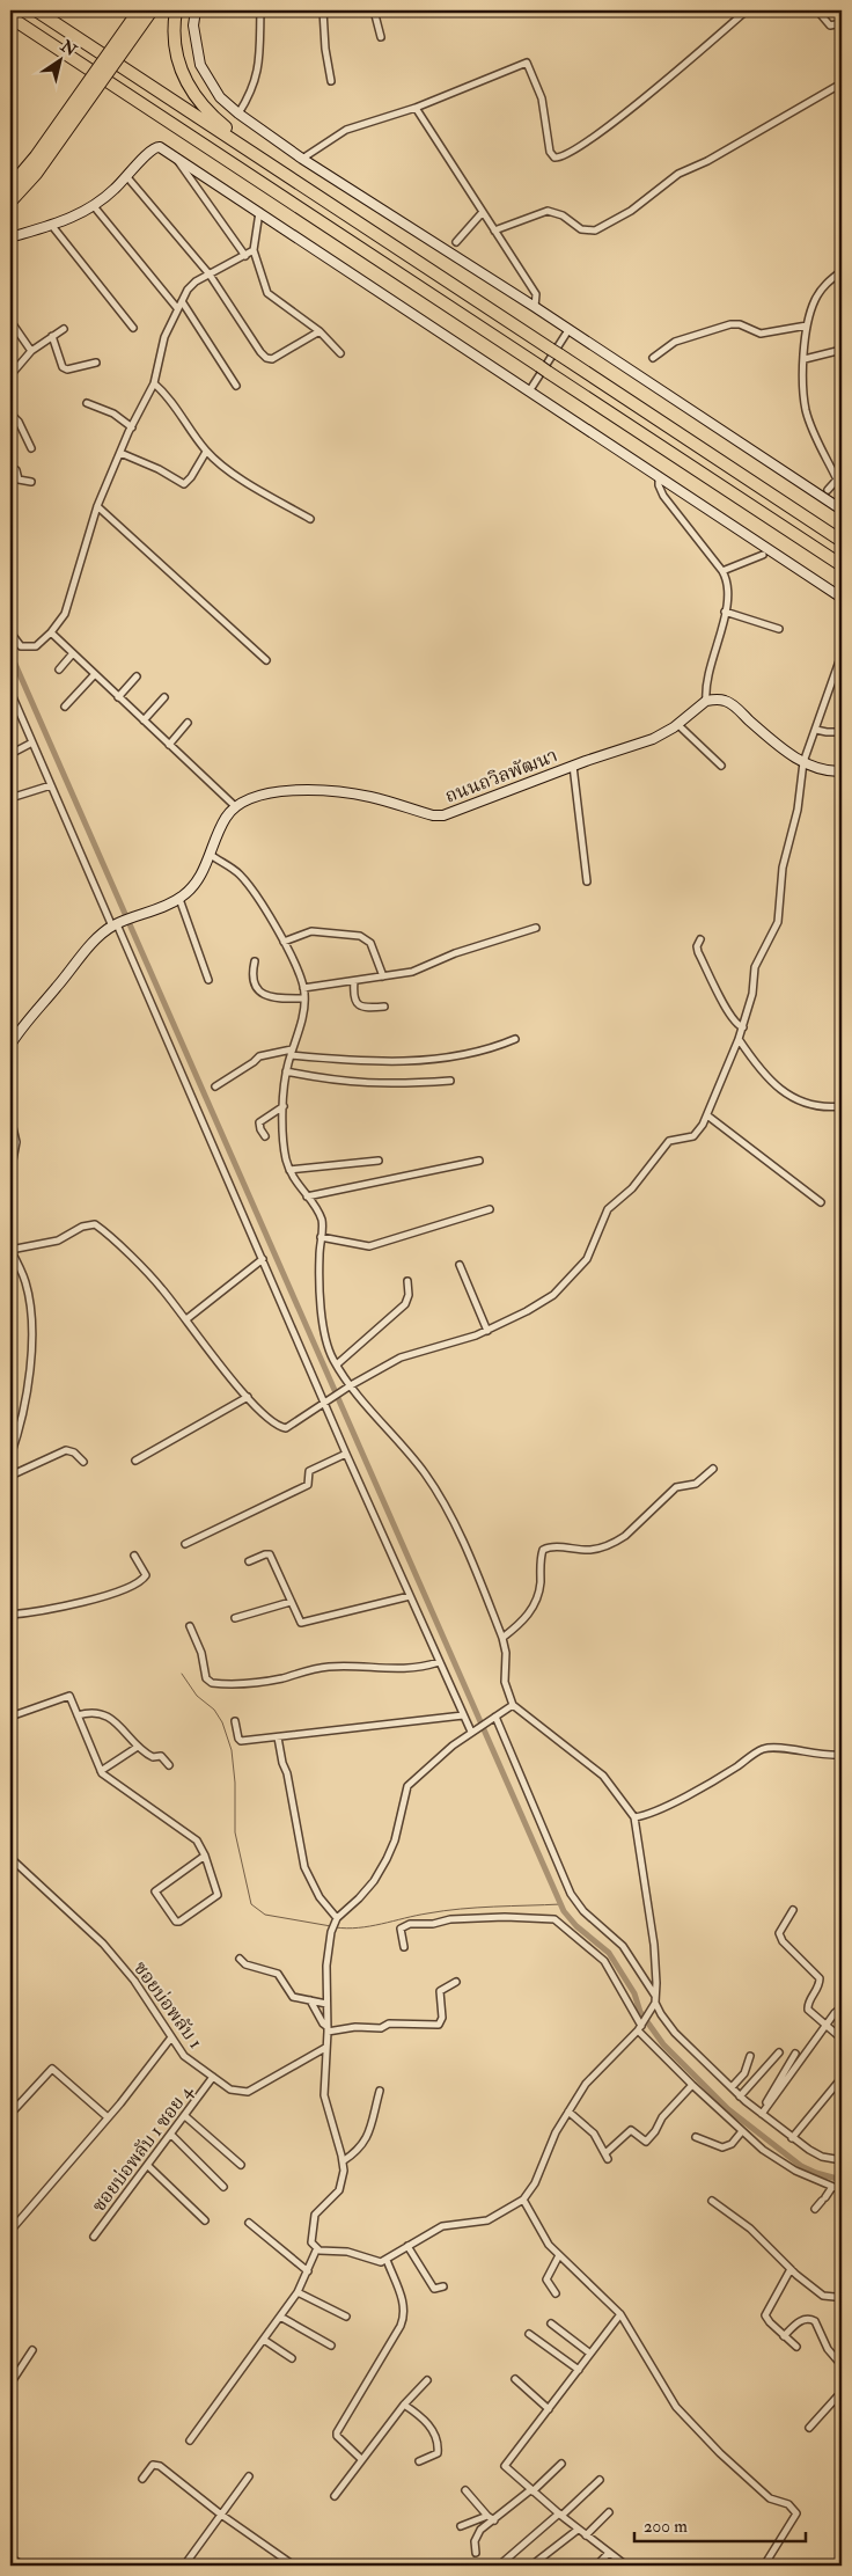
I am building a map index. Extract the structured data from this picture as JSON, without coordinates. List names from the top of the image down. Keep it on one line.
{"streets":{"main road":["ถนนถวิลพัฒนา"],"street":["ซอยบ่อพลับ 1","ซอยบ่อพลับ 1 ซอย 4"]},"crossings":[["ซอยบ่อพลับ 1","ซอยบ่อพลับ 1 ซอย 4"]],"scale_bar":"200 m","north":"top right"}
